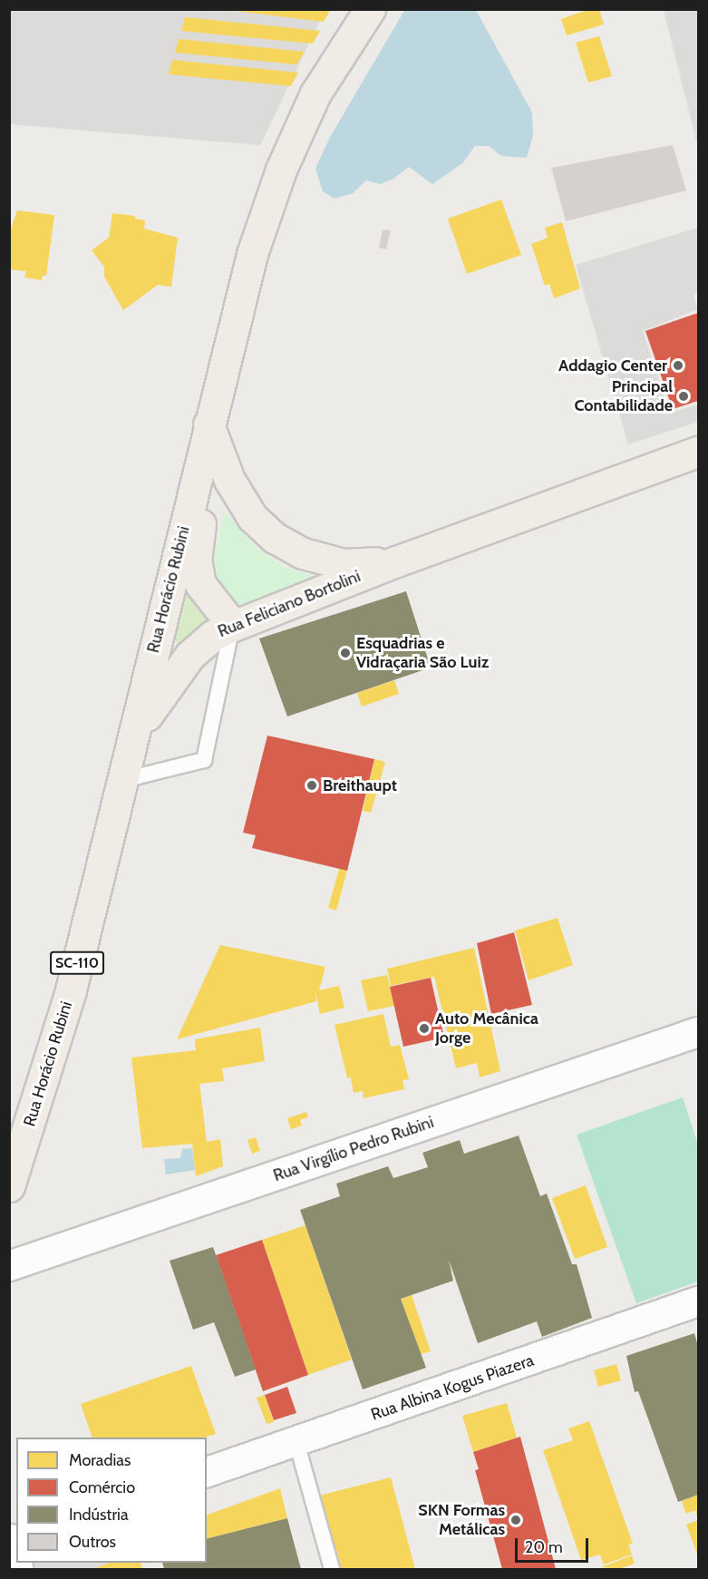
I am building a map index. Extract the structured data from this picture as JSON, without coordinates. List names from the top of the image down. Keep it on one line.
{"streets":{"main road":["Rua Horácio Rubini","Rua Feliciano Bortolini","SC-110"],"street":["Rua Virgílio Pedro Rubini","Rua Albina Kogus Piazera"]},"crossings":[["Rua Horácio Rubini","Rua Feliciano Bortolini"]],"places":["Addagio Center","Principal Contabilidade","Esquadrias e Vidraçaria São Luiz","Breithaupt","Auto Mecânica Jorge","SKN Formas Metálicas"],"legend":["Moradias","Comércio","Indústria","Outros"],"scale_bar":"20 m"}
